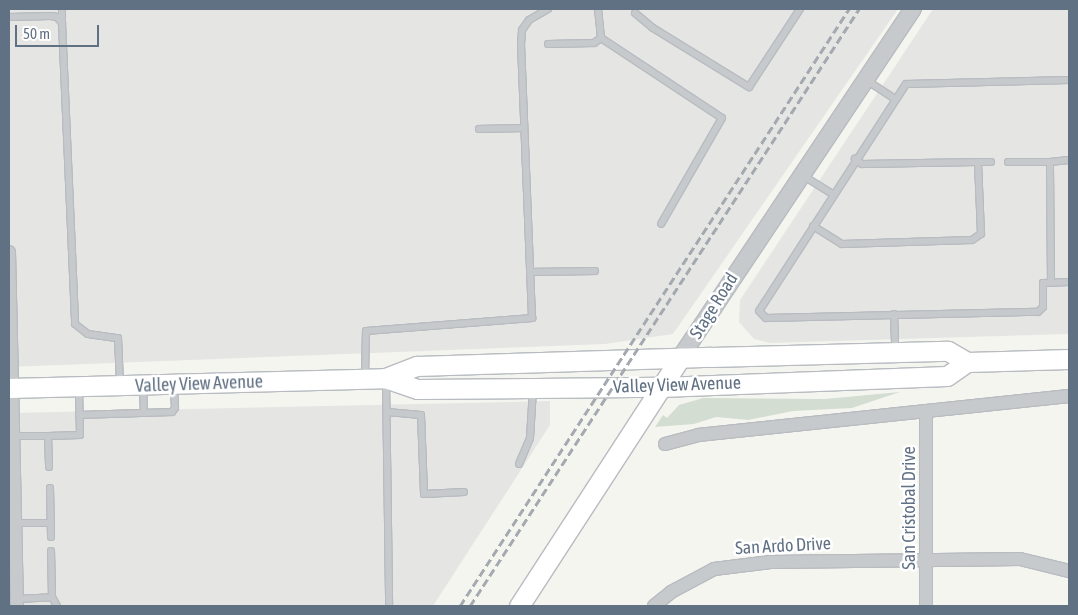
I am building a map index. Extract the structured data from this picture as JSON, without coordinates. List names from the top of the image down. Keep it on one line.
{"streets":{"main road":["Stage Road","Valley View Avenue"],"street":["San Cristobal Drive","San Ardo Drive"]},"crossings":[["Stage Road","Valley View Avenue"],["San Cristobal Drive","San Ardo Drive"]],"scale_bar":"50 m"}
